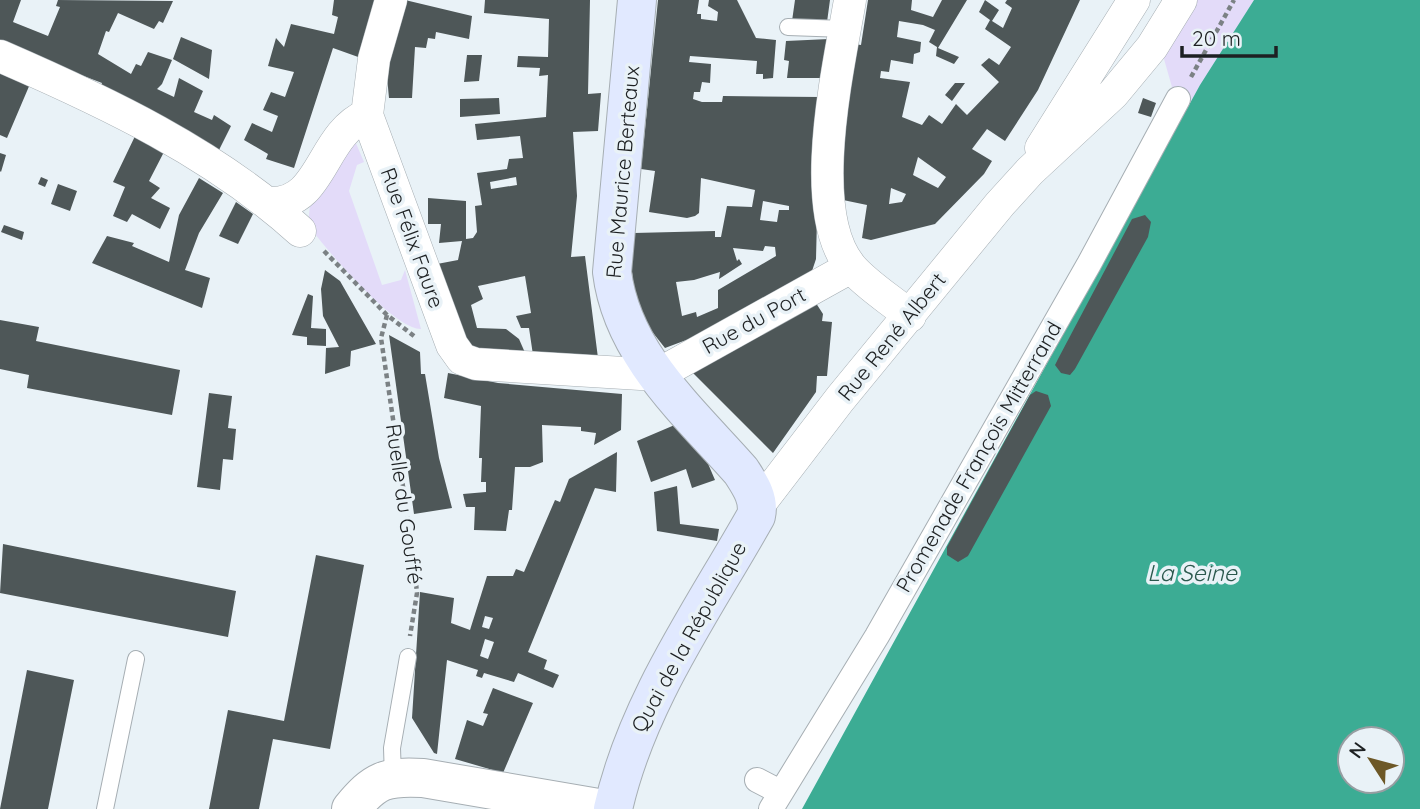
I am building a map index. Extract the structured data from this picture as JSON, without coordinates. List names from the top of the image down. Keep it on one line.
{"streets":{"main road":["Rue Maurice Berteaux","Quai de la République"],"street":["Rue Félix Faure","Rue du Port","Rue René Albert","Promenade François Mitterrand"],"path":["Ruelle du Gouffé"]},"crossings":[["Rue Maurice Berteaux","Rue Félix Faure"],["Rue Maurice Berteaux","Rue du Port"],["Rue Maurice Berteaux","Rue René Albert"],["Rue Maurice Berteaux","Quai de la République"],["Rue Félix Faure","Rue du Port"],["Rue René Albert","Quai de la République"]],"water":["La Seine"],"scale_bar":"20 m","north":"top left"}
